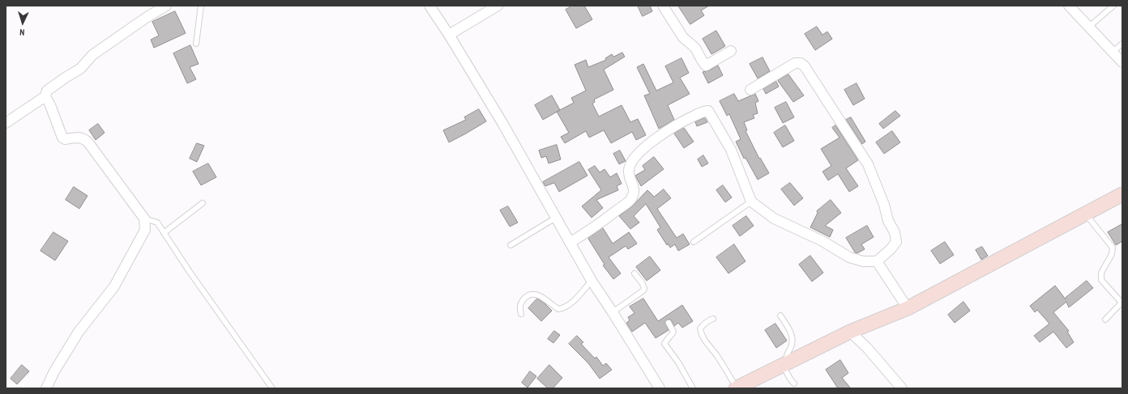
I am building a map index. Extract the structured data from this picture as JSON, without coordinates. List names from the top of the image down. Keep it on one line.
{"north":"bottom"}
